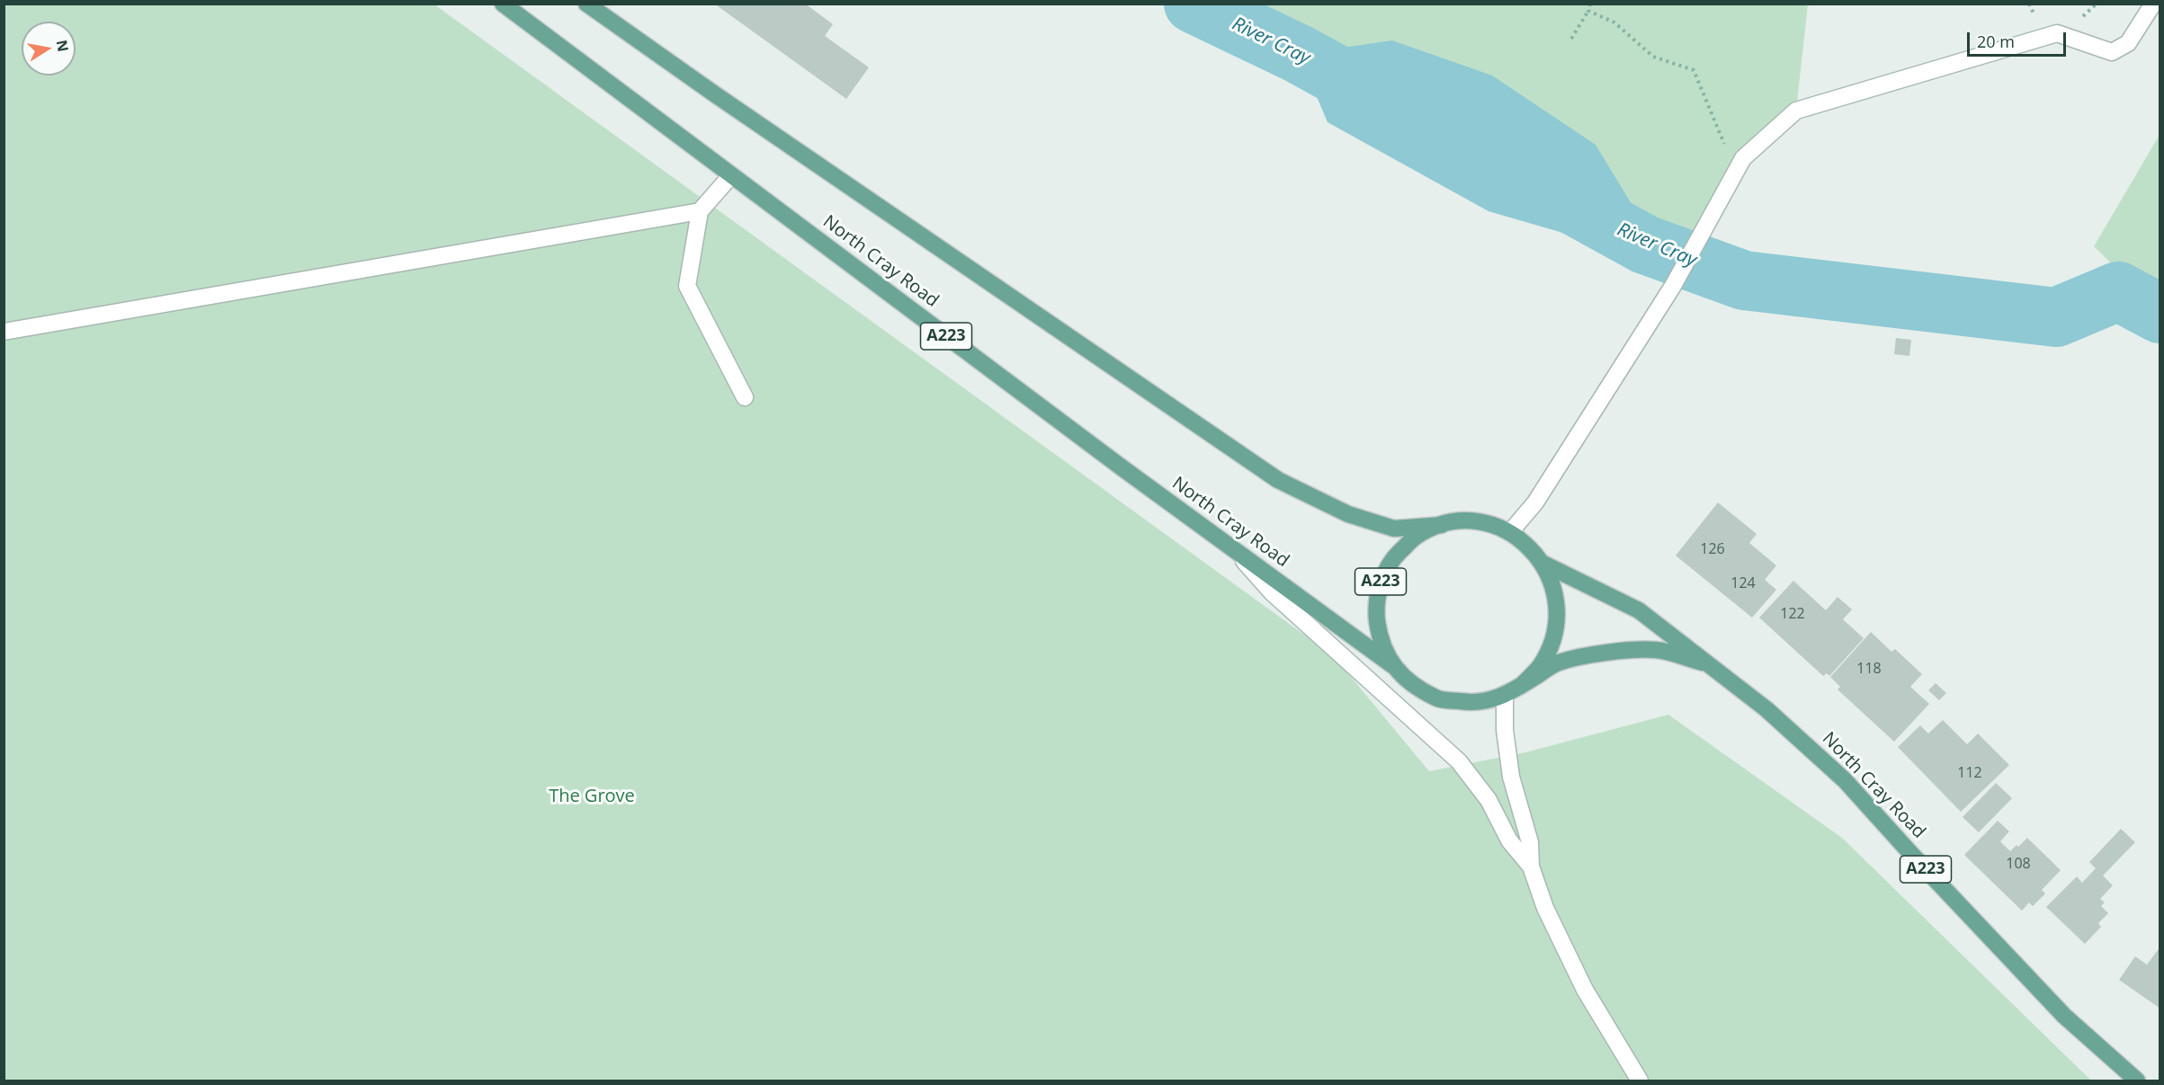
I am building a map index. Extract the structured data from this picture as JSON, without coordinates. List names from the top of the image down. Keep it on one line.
{"streets":{"main road":["North Cray Road","A223"]},"crossings":[["North Cray Road","A223"]],"water":["River Cray"],"parks":["The Grove"],"house_numbers":["126","124","122","118","112","108"],"scale_bar":"20 m","north":"right"}
